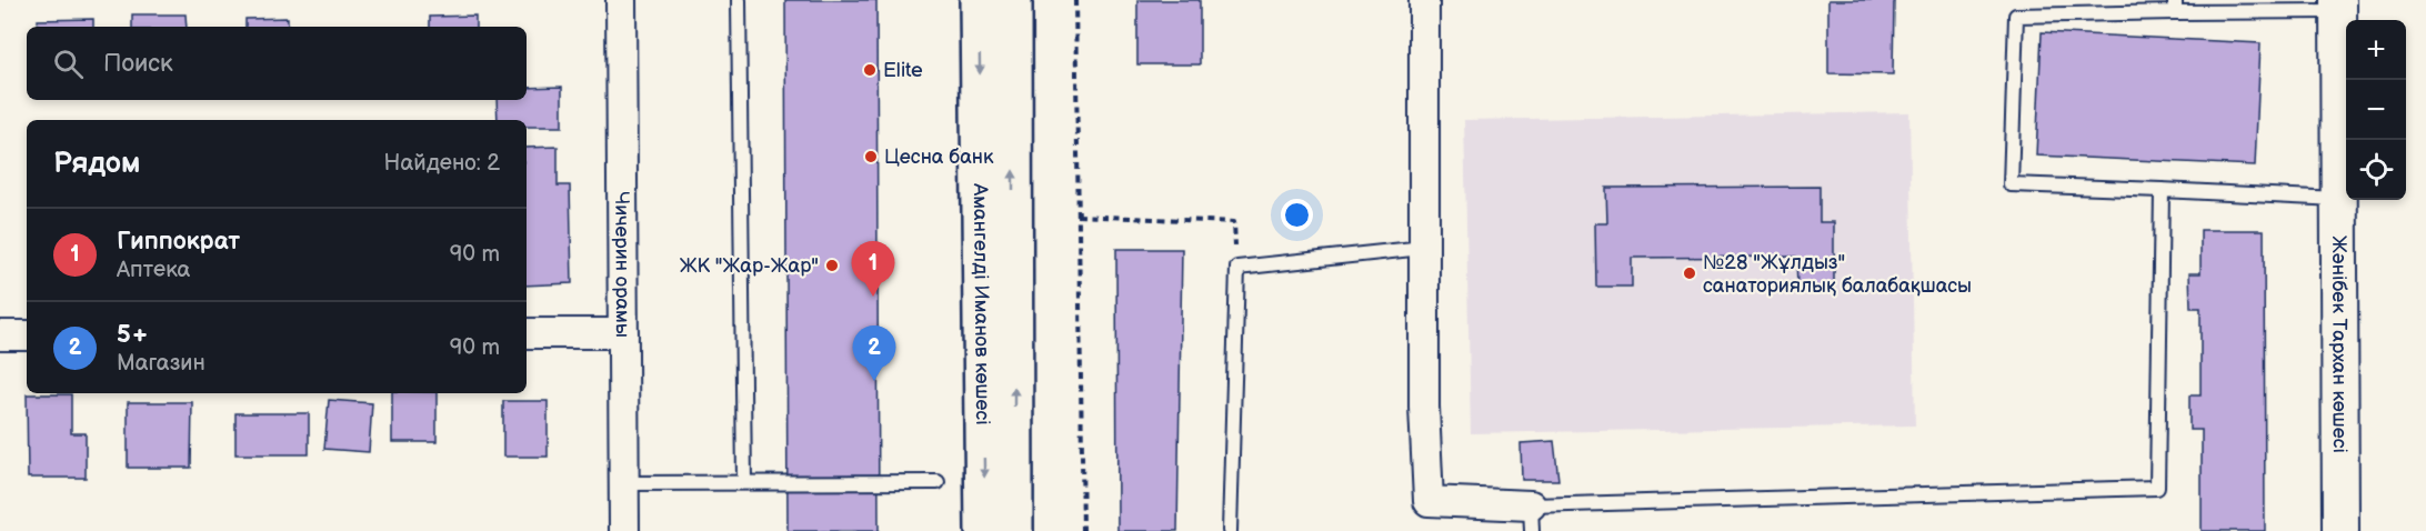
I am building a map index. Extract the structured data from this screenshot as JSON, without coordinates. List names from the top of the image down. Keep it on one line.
{"streets":{"main road":["Амангелді Иманов көшесі"],"street":["Чичерин орамы","Жәнібек Тархан көшесі"]},"places":["Elite","Цесна банк","ЖК \"Жар-Жар\"","№28 \"Жұлдыз\" санаториялық балабақшасы"],"page":{"map_buttons":["+","−"],"search":"Поиск","heading":["Рядом","Найдено: 2"],"list":[{"mark":"1","name":"Гиппократ","note":"Аптека","value":"90 m"},{"mark":"2","name":"5+","note":"Магазин","value":"90 m"}],"pins":["1","2"]}}
